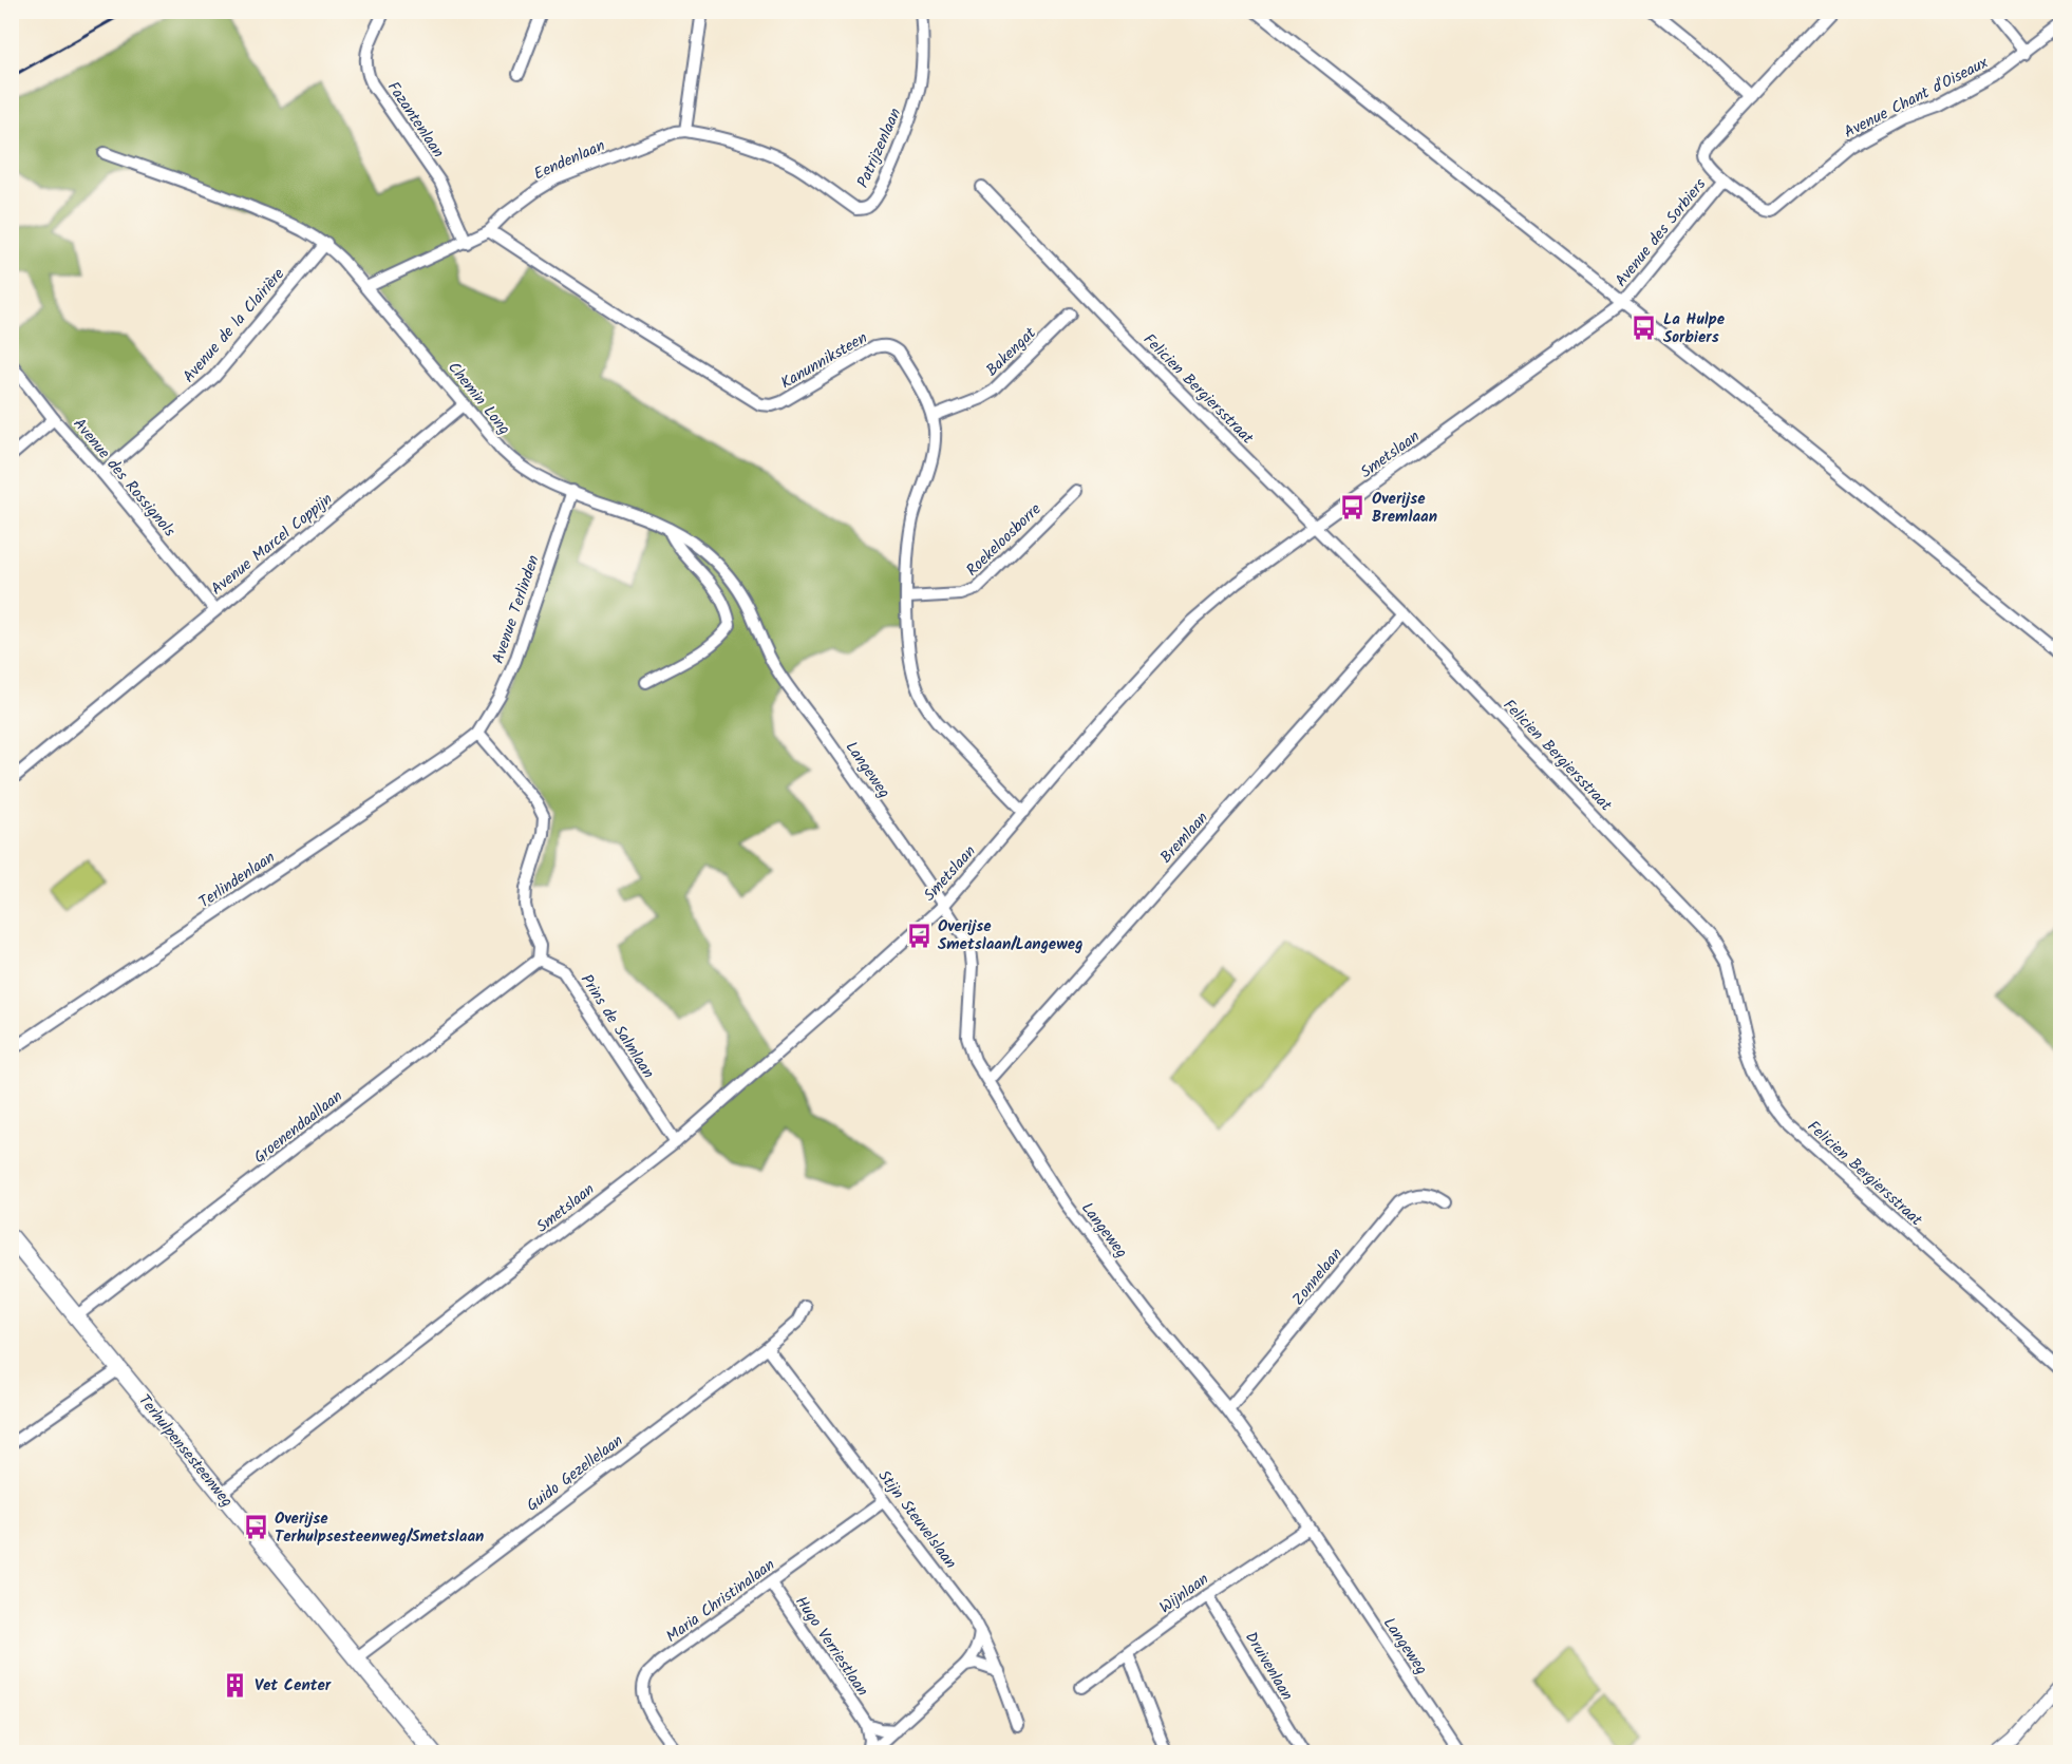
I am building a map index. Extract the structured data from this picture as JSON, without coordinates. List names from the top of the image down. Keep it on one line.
{"streets":{"main road":["Terhulpensesteenweg"],"street":["Avenue Chant d'Oiseaux","Fazantenlaan","Patrijzenlaan","Eendenlaan","Avenue des Sorbiers","Avenue de la Clairière","Bakengat","Kanunniksteen","Felicien Bergiersstraat","Chemin Long","Smetslaan","Avenue des Rossignols","Roekeloosborre","Avenue Marcel Coppijn","Avenue Terlinden","Langeweg","Bremlaan","Terlindenlaan","Prins de Salmlaan","Groenendaallaan","Zonnelaan","Guido Gezellelaan","Stijn Steuvelslaan","Wijnlaan","Maria Christinalaan","Hugo Verriestlaan","Druivenlaan"]},"crossings":[["Avenue Chant d'Oiseaux","Avenue des Sorbiers"],["Fazantenlaan","Eendenlaan"],["Patrijzenlaan","Eendenlaan"],["Eendenlaan","Kanunniksteen"],["Eendenlaan","Chemin Long"],["Avenue des Sorbiers","Smetslaan"],["Avenue de la Clairière","Chemin Long"],["Avenue de la Clairière","Avenue des Rossignols"],["Bakengat","Kanunniksteen"],["Kanunniksteen","Smetslaan"],["Kanunniksteen","Roekeloosborre"],["Felicien Bergiersstraat","Smetslaan"],["Felicien Bergiersstraat","Bremlaan"],["Chemin Long","Avenue Marcel Coppijn"],["Chemin Long","Avenue Terlinden"],["Chemin Long","Langeweg"],["Smetslaan","Langeweg"],["Smetslaan","Prins de Salmlaan"],["Smetslaan","Terhulpensesteenweg"],["Avenue des Rossignols","Avenue Marcel Coppijn"],["Avenue Terlinden","Terlindenlaan"],["Langeweg","Bremlaan"],["Langeweg","Zonnelaan"],["Langeweg","Wijnlaan"],["Prins de Salmlaan","Groenendaallaan"],["Groenendaallaan","Terhulpensesteenweg"],["Terhulpensesteenweg","Guido Gezellelaan"],["Guido Gezellelaan","Stijn Steuvelslaan"],["Stijn Steuvelslaan","Maria Christinalaan"],["Wijnlaan","Druivenlaan"],["Maria Christinalaan","Hugo Verriestlaan"]],"places":{"bus stop":["La Hulpe Sorbiers","Overijse Bremlaan","Overijse Smetslaan/Langeweg","Overijse Terhulpsesteenweg/Smetslaan"],"building":["Vet Center"]}}
